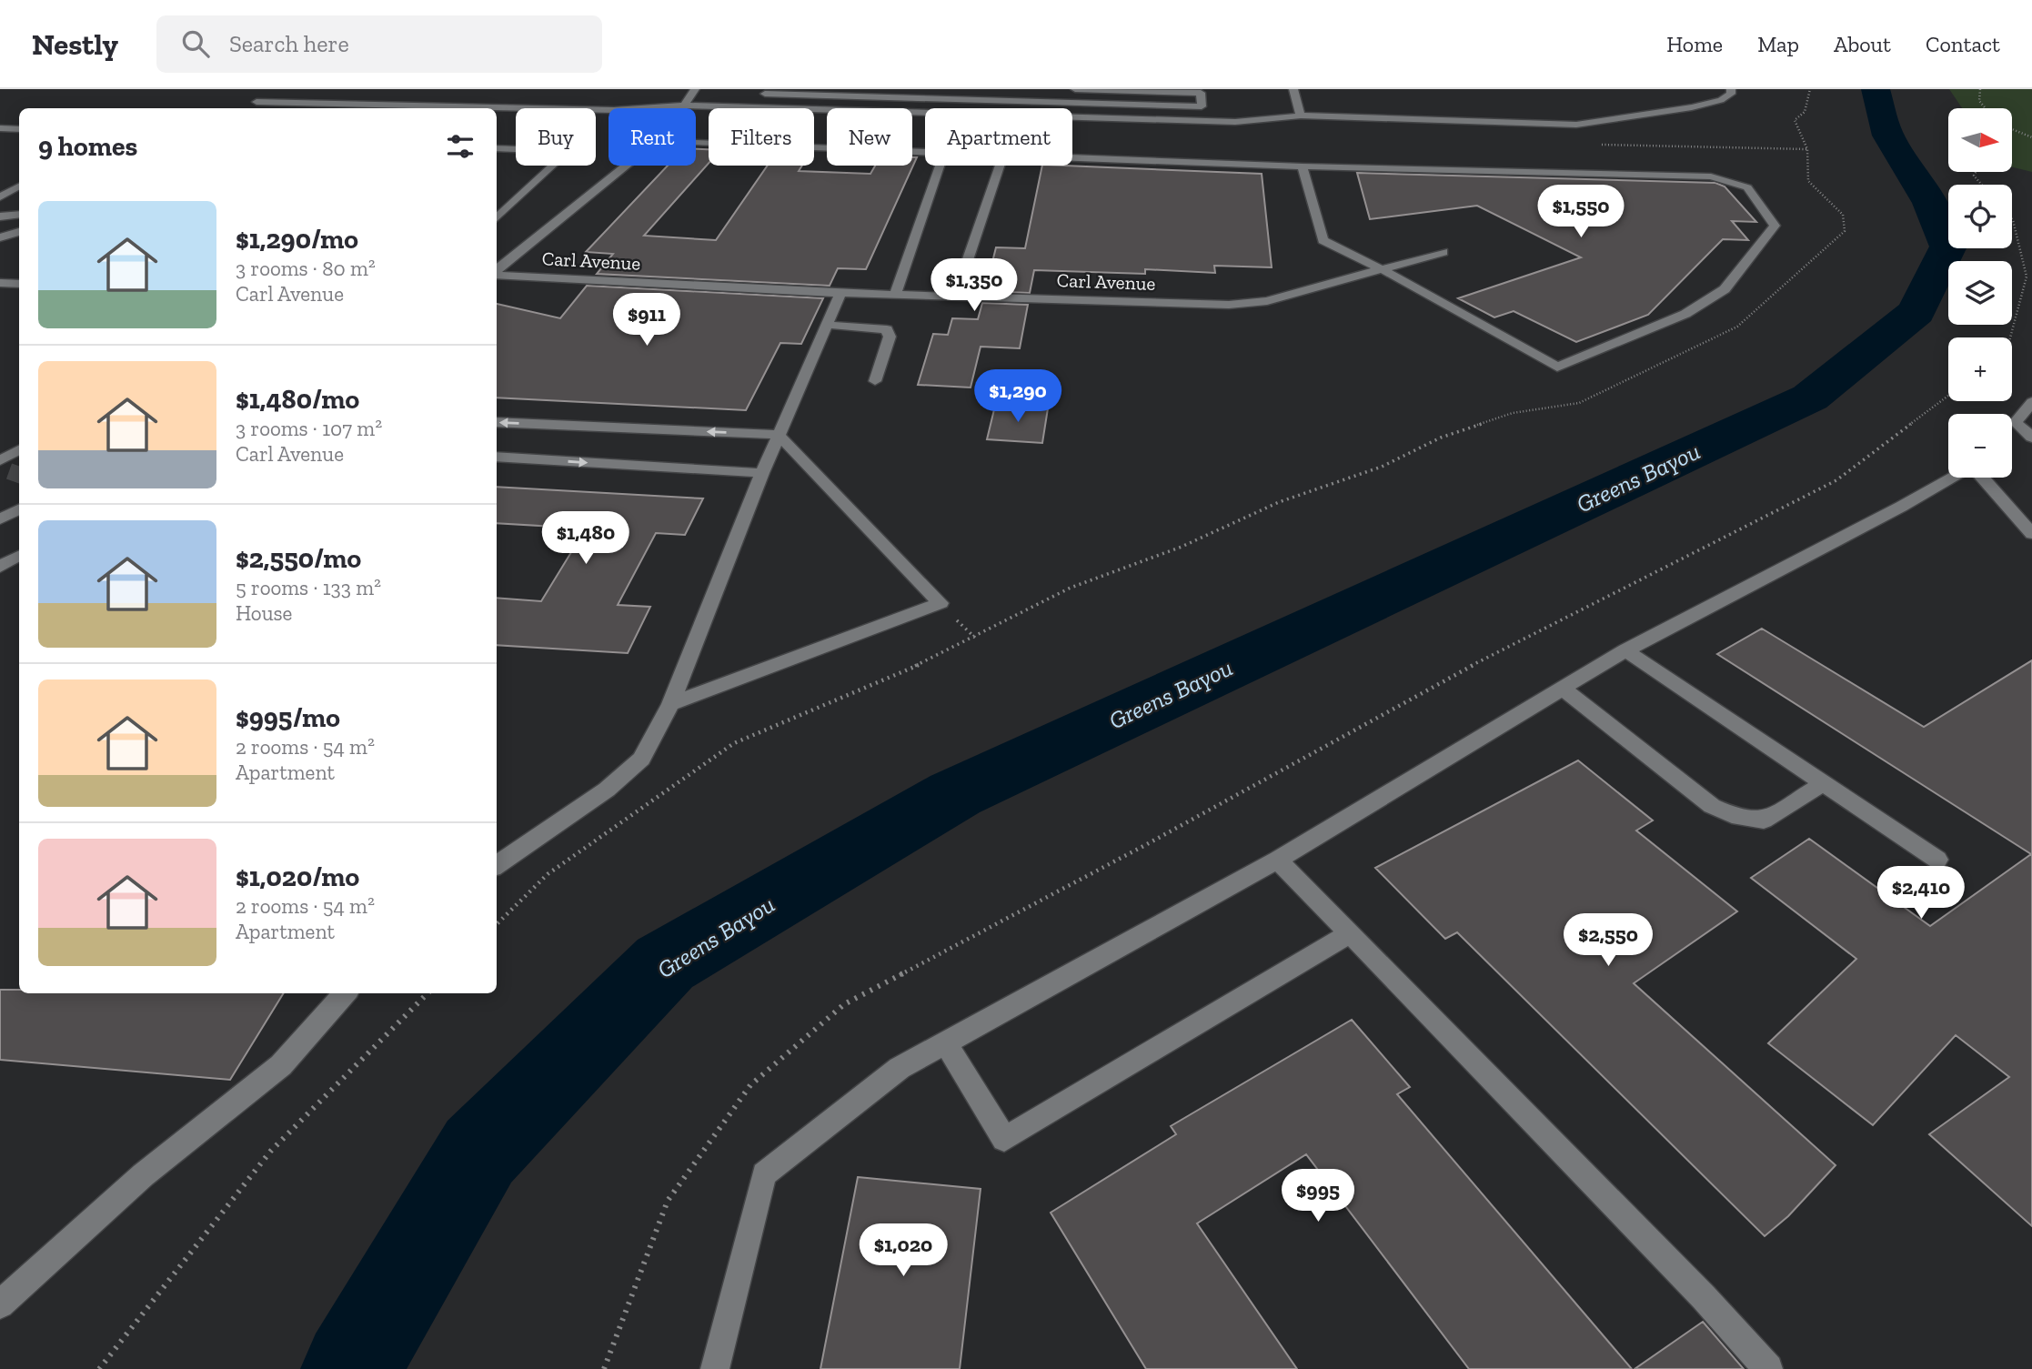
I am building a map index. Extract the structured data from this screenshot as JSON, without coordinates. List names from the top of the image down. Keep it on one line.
{"streets":{"street":["Carl Avenue"]},"water":["Greens Bayou"],"north":"right","page":{"header":"Nestly","search":"Search here","nav":["Home","Map","About","Contact"],"map_buttons":["+","−"],"chip":["Buy","Rent","Filters","New","Apartment"],"heading":"9 homes","price":["$1,550","$1,350","$911","$1,290","$1,480","$2,410","$2,550","$995","$1,020"],"list":[{"name":"$1,290/mo","note":"3 rooms · 80 m² · Carl Avenue"},{"name":"$1,480/mo","note":"3 rooms · 107 m² · Carl Avenue"},{"name":"$2,550/mo","note":"5 rooms · 133 m² · House"},{"name":"$995/mo","note":"2 rooms · 54 m² · Apartment"},{"name":"$1,020/mo","note":"2 rooms · 54 m² · Apartment"}]}}
